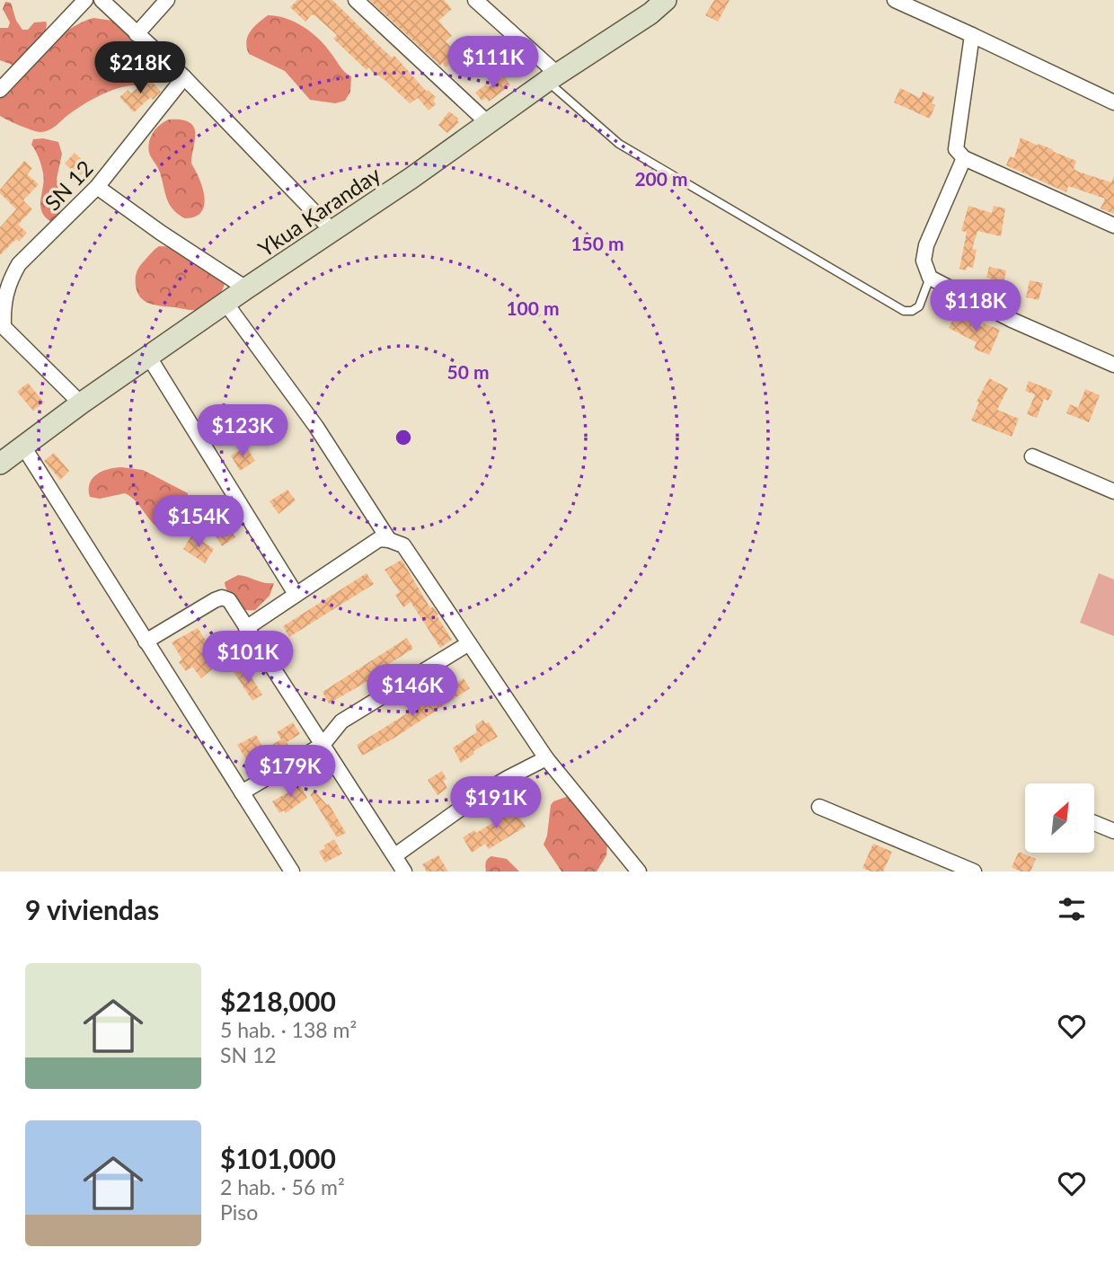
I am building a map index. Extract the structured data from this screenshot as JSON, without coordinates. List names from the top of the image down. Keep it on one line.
{"streets":{"street":["SN 12","Ykua Karanday"]},"north":"top right","page":{"price":["$111K","$218K","$118K","$123K","$154K","$101K","$146K","$179K","$191K"],"heading":"9 viviendas","list":[{"name":"$218,000","note":"5 hab. · 138 m² · SN 12"},{"name":"$101,000","note":"2 hab. · 56 m² · Piso"}]},"rings":["200 m","150 m","100 m","50 m"]}
